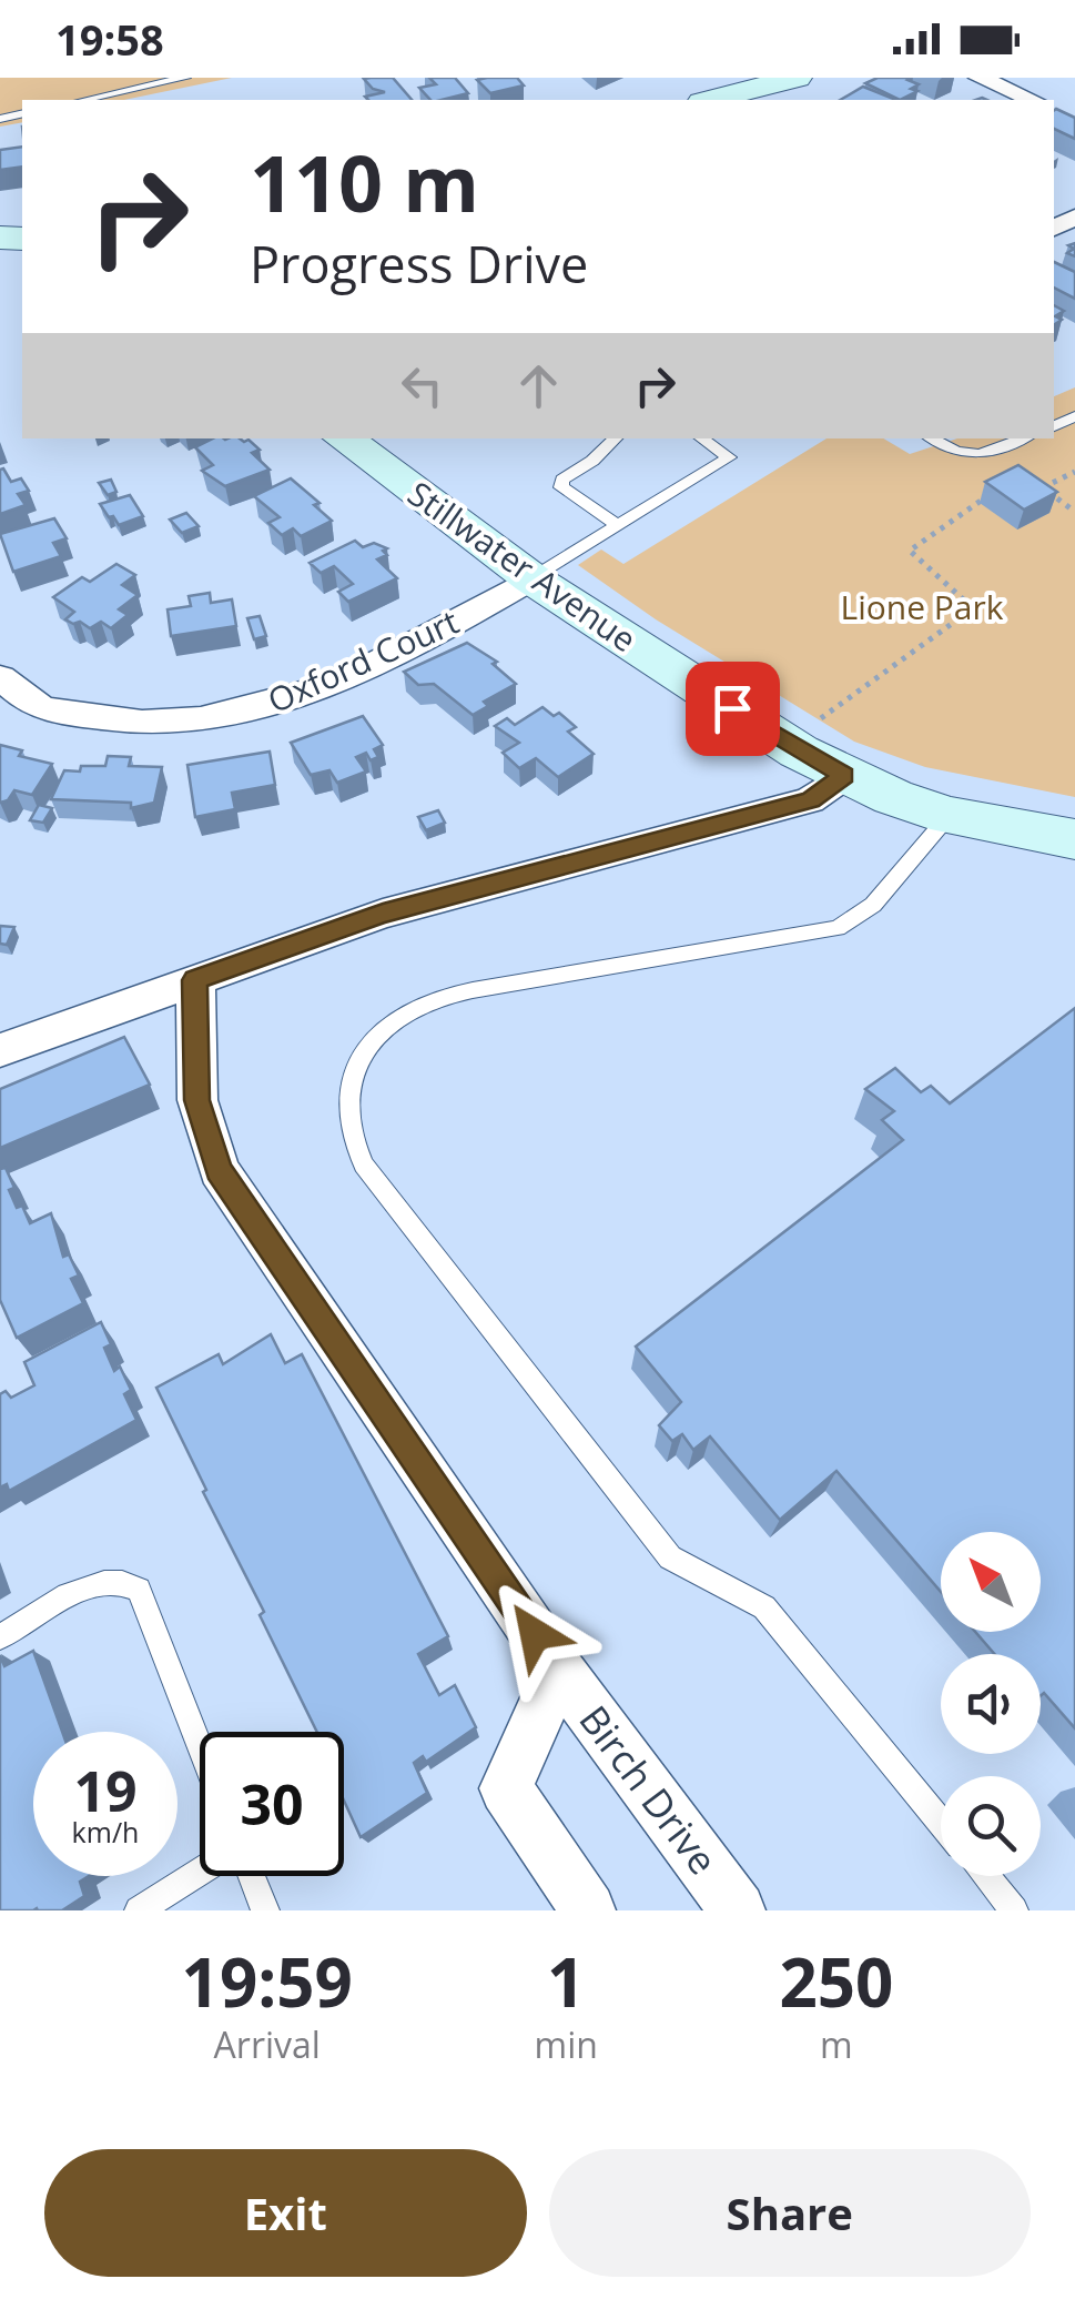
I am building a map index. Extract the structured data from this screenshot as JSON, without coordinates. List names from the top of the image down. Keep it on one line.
{"streets":{"main road":["Stillwater Avenue"],"street":["Oxford Court","Birch Drive"]},"crossings":[["Stillwater Avenue","Oxford Court"]],"parks":["Lione Park"],"north":"top left","page":{"status":"19:58","turn":["110 m","Progress Drive"],"speed":"19 km/h","limit":"30","eta":["19:59","Arrival","1","min","250","m"],"buttons":["Exit","Share"]}}
